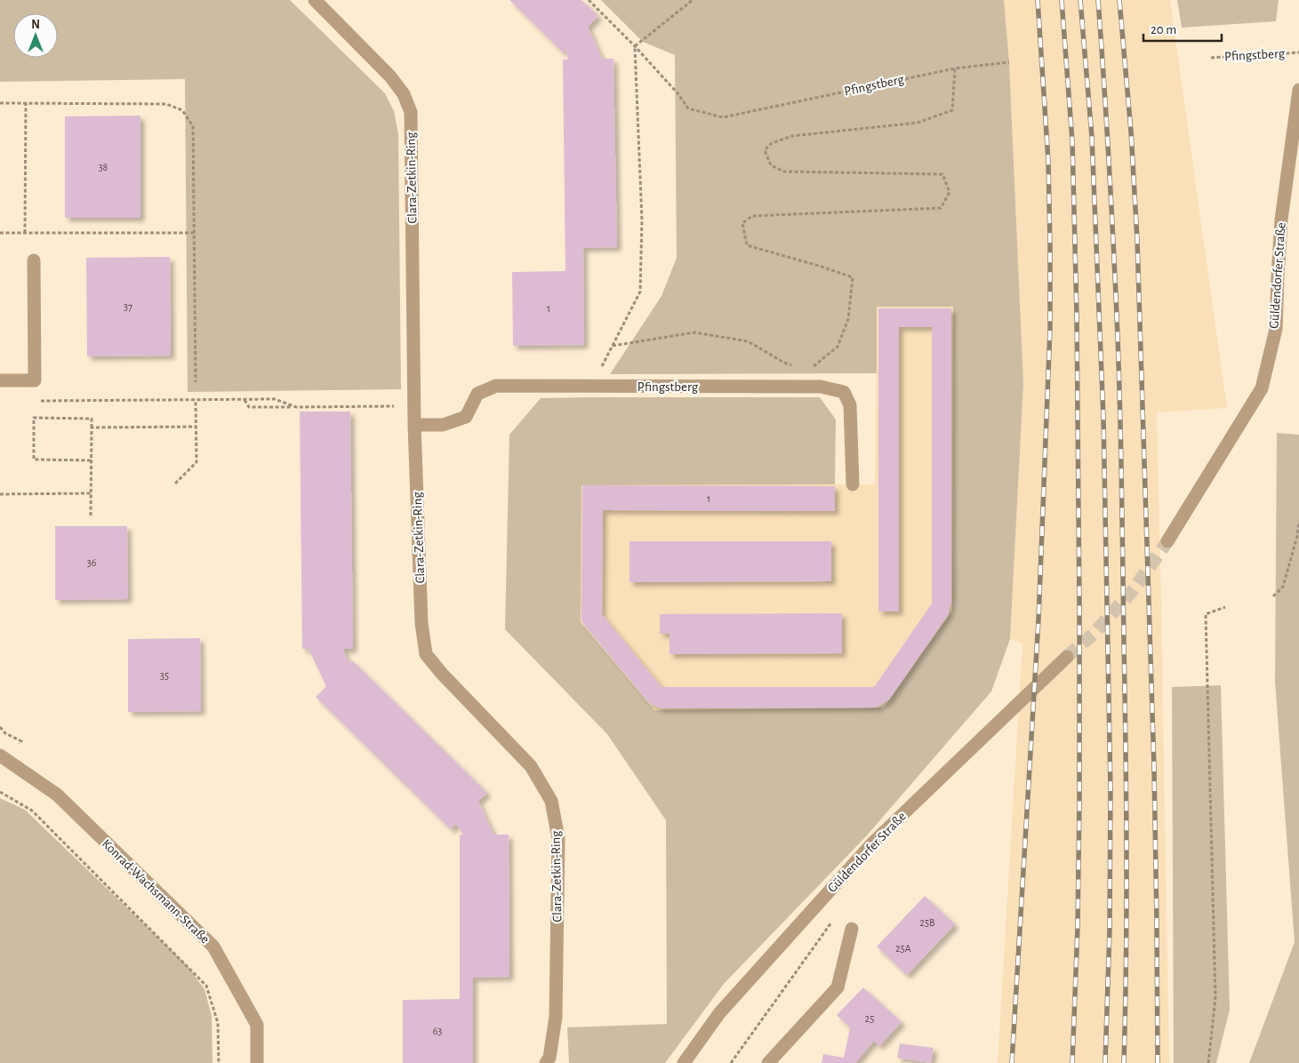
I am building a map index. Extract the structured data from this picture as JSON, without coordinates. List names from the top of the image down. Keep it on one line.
{"streets":{"street":["Pfingstberg","Clara-Zetkin-Ring","Güldendorfer Straße","Konrad-Wachsmann-Straße"]},"crossings":[["Pfingstberg","Clara-Zetkin-Ring"]],"house_numbers":["38","37","1","1","36","35","25B","25A","25","63"],"scale_bar":"20 m","north":"top"}
